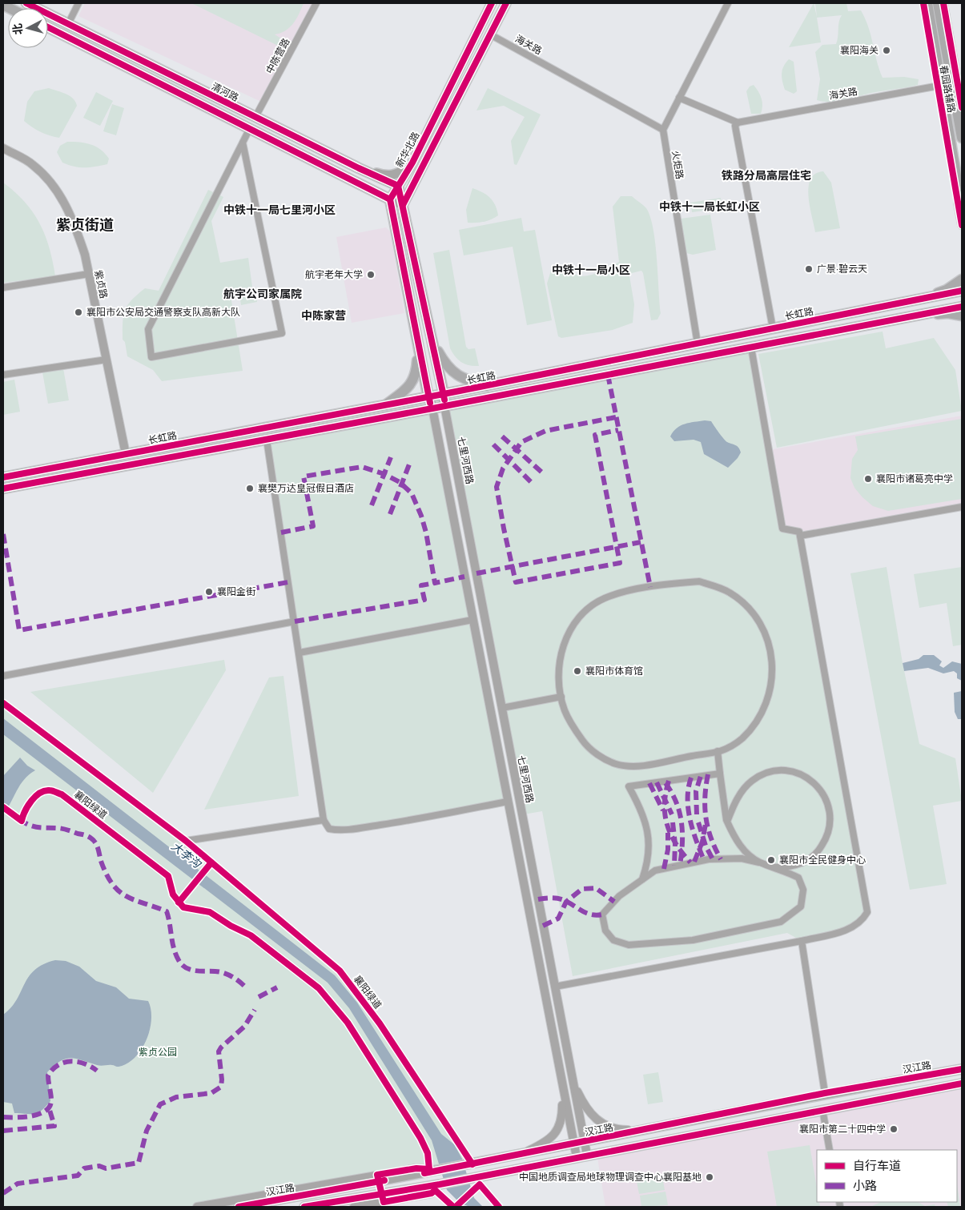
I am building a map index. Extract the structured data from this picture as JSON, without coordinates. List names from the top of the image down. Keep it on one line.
{"streets":{"highway":["长虹路"],"main road":["清河路","新华北路","汉江路"],"street":["海关路","中陈营路","春园路辅路","火炬路","紫贞路","七里河西路","襄阳绿道"]},"crossings":[["海关路","春园路辅路"],["海关路","新华北路"],["海关路","火炬路"],["中陈营路","清河路"],["清河路","新华北路"],["火炬路","长虹路"],["紫贞路","长虹路"],["长虹路","七里河西路"],["七里河西路","汉江路"],["襄阳绿道","汉江路"]],"districts":["铁路分局高层住宅","中铁十一局长虹小区","中铁十一局七里河小区","紫贞街道","中铁十一局小区","航宇公司家属院","中陈家营"],"water":["大李沟"],"parks":["紫贞公园"],"places":["襄阳海关","广景·碧云天","航宇老年大学","襄阳市公安局交通警察支队高新大队","襄阳市诸葛亮中学","襄樊万达皇冠假日酒店","襄阳金街","襄阳市体育馆","襄阳市全民健身中心","襄阳市第二十四中学","中国地质调查局地球物理调查中心襄阳基地"],"legend":["自行车道","小路"],"north":"left"}
